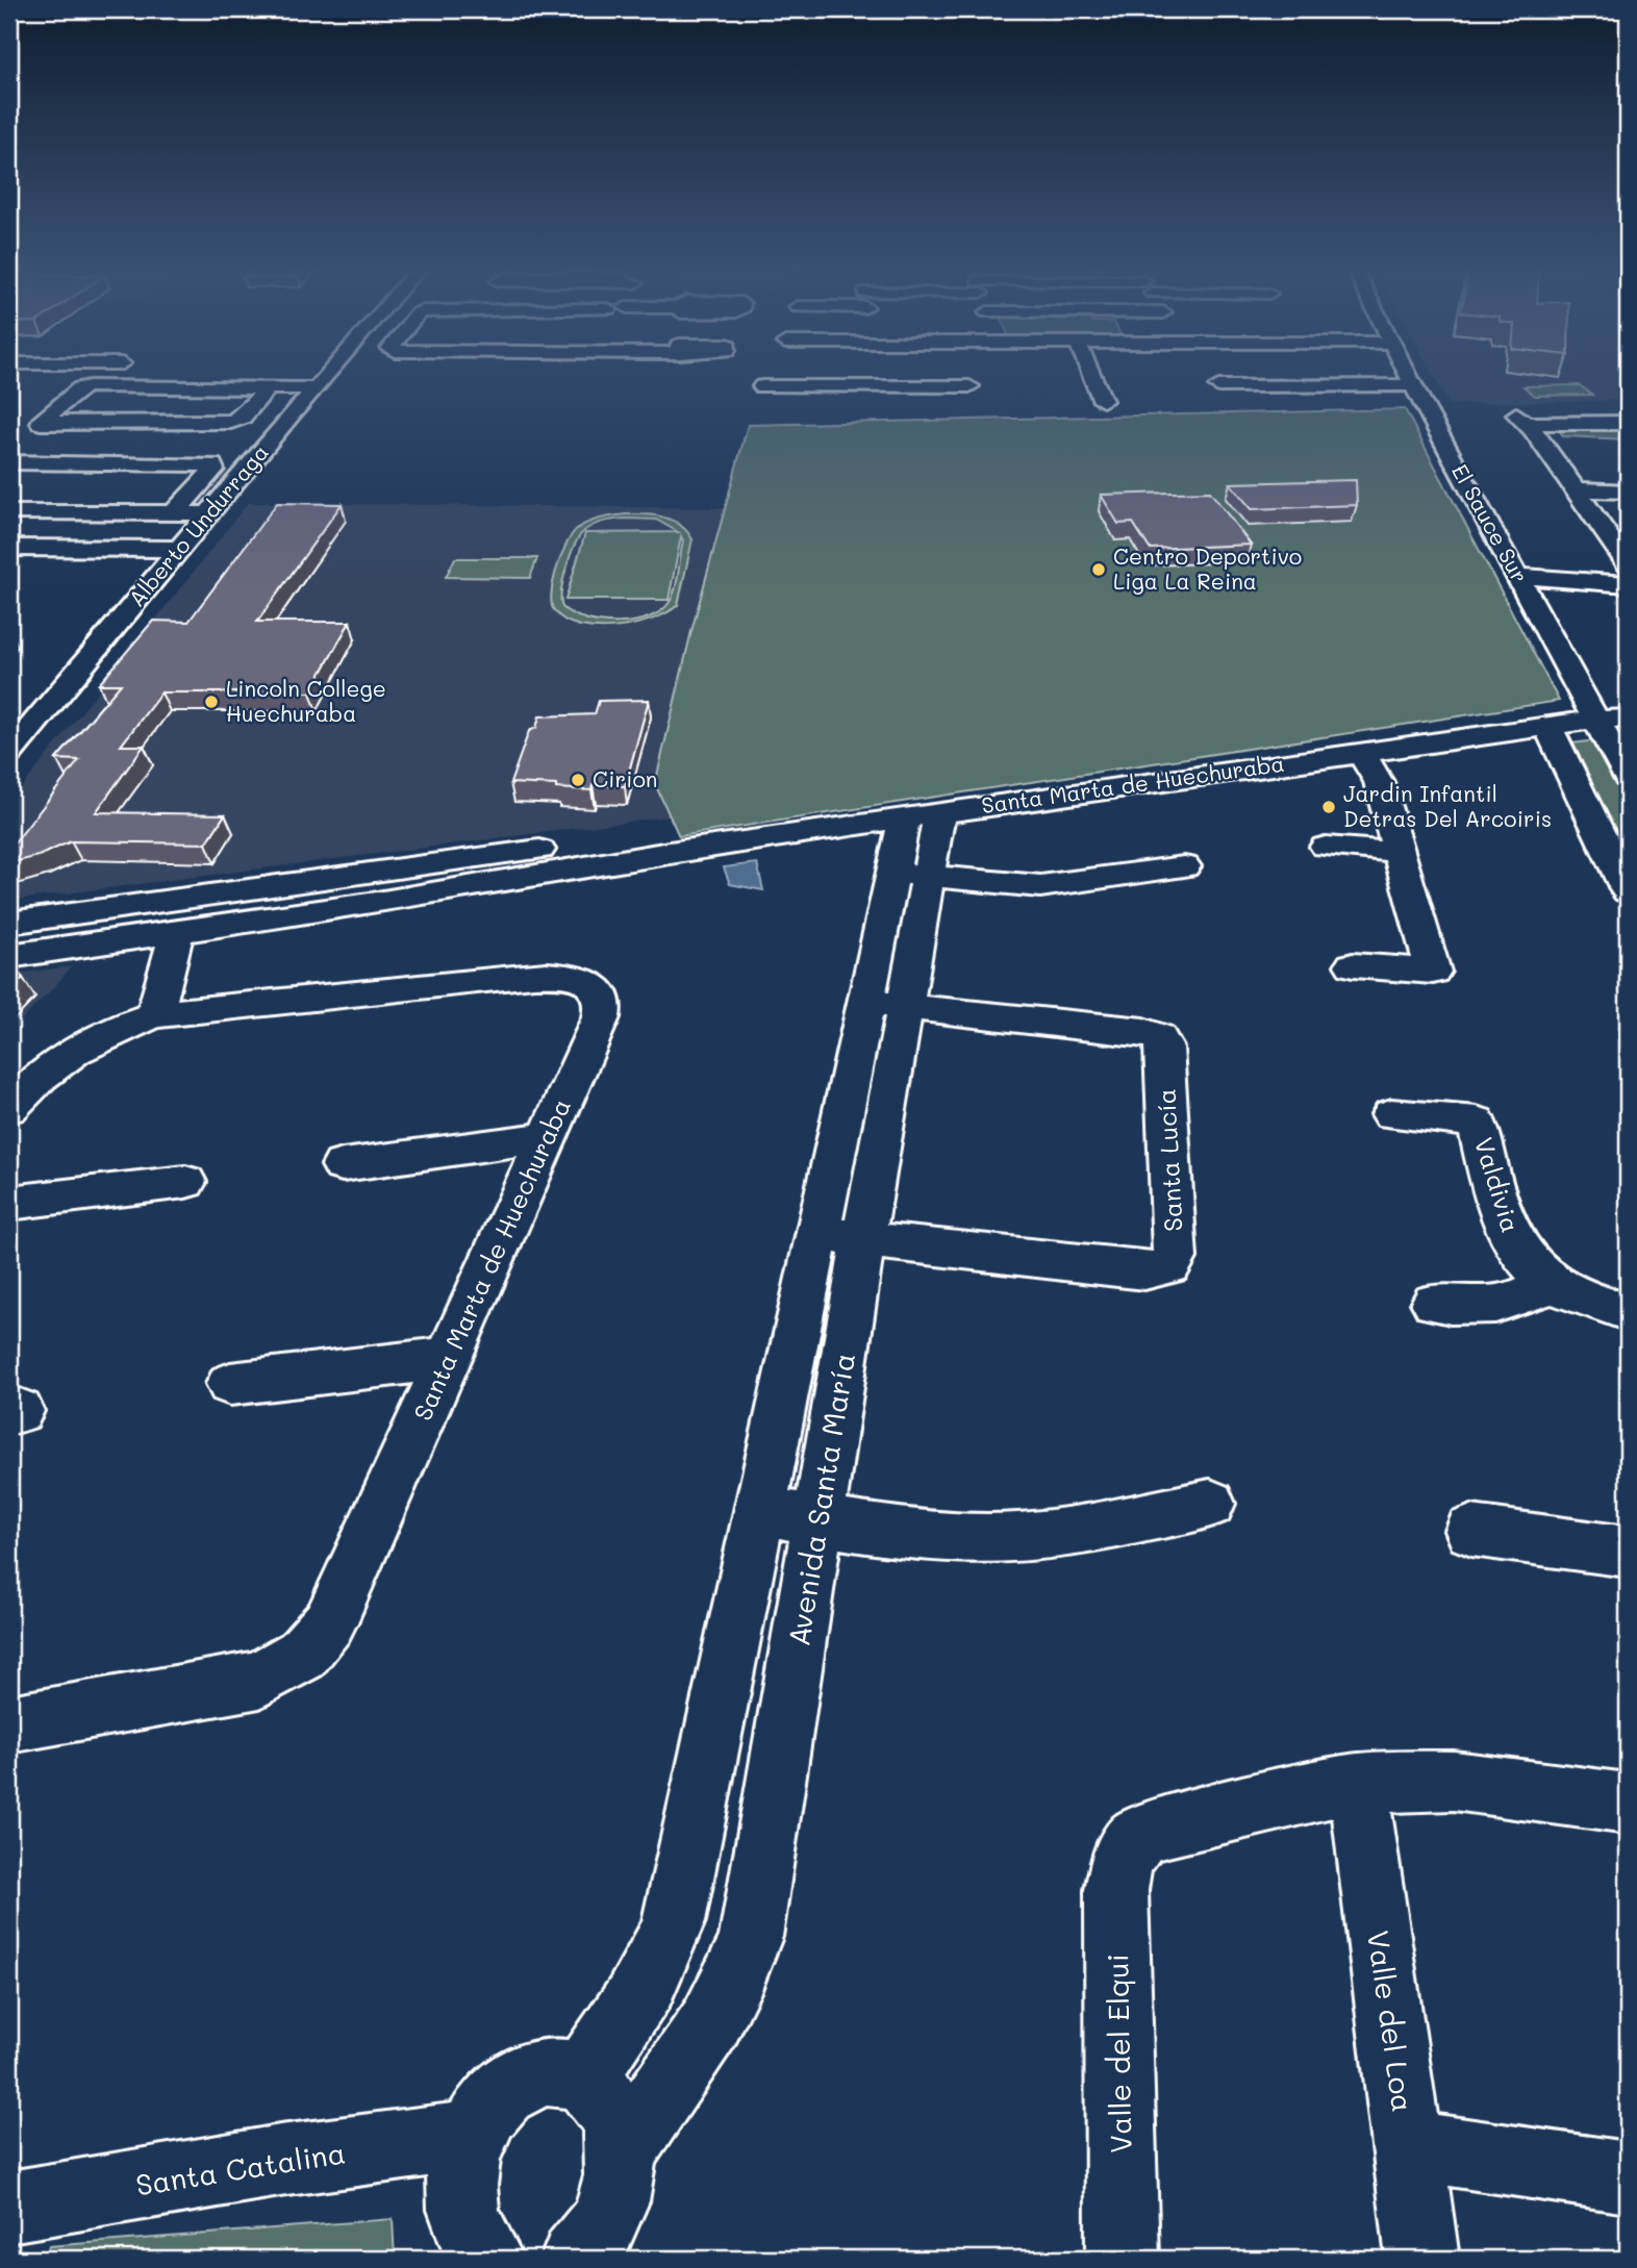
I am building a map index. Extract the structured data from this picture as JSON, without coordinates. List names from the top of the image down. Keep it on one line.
{"streets":{"street":["El Sauce Sur","Alberto Undurraga","Santa Marta de Huechuraba","Santa Lucía","Valdivia","Avenida Santa María","Valle del Loa","Valle del Elqui","Santa Catalina"]},"crossings":[["El Sauce Sur","Santa Marta de Huechuraba"],["Santa Marta de Huechuraba","Avenida Santa María"],["Santa Lucía","Avenida Santa María"],["Valle del Loa","Valle del Elqui"]],"places":["Centro Deportivo Liga La Reina","Lincoln College Huechuraba","Cirion","Jardin Infantil Detras Del Arcoiris"]}
